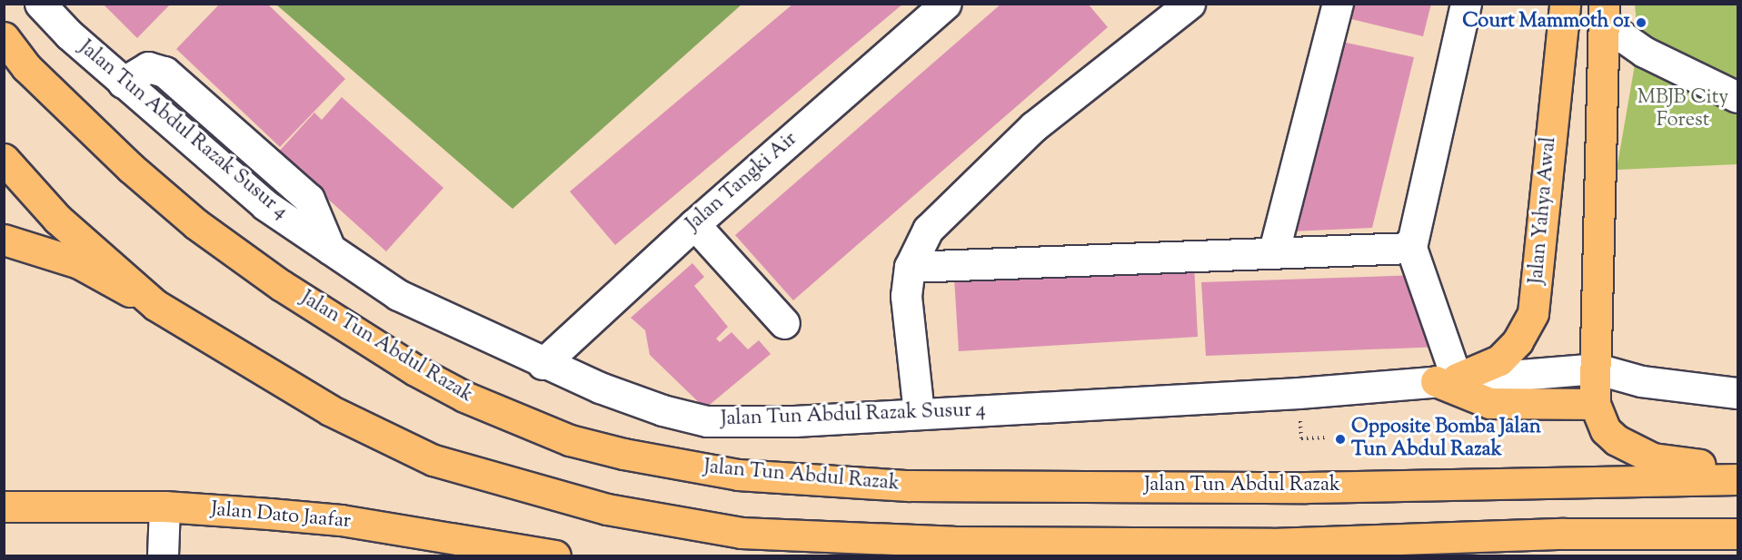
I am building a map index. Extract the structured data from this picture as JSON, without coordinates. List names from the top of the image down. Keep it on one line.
{"streets":{"main road":["Jalan Yahya Awal","Jalan Tun Abdul Razak","Jalan Dato Jaafar"],"street":["Jalan Tun Abdul Razak Susur 4","Jalan Tangki Air"]},"crossings":[["Jalan Tun Abdul Razak Susur 4","Jalan Tangki Air"],["Jalan Tun Abdul Razak Susur 4","Jalan Yahya Awal"]],"parks":["MBJB City Forest"],"places":["Court Mammoth 01","Opposite Bomba Jalan Tun Abdul Razak"]}
